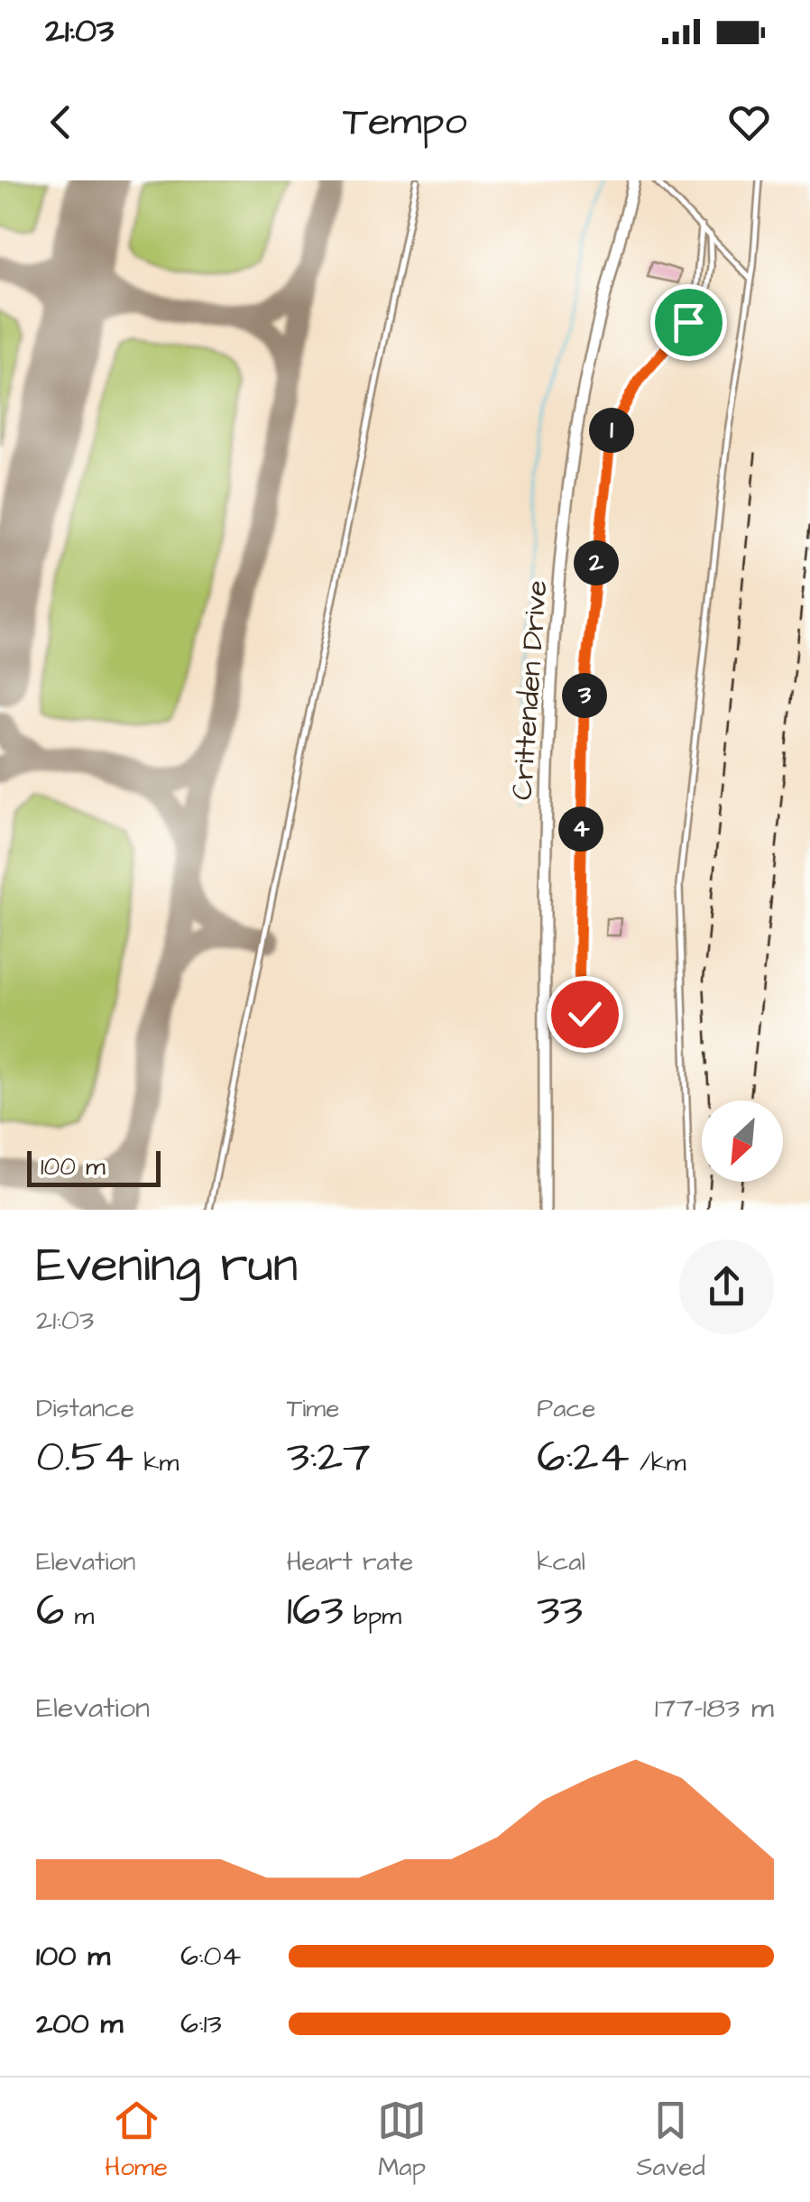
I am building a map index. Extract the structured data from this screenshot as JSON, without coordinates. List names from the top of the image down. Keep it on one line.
{"streets":{"street":["Crittenden Drive"]},"scale_bar":"100 m","north":"bottom left","page":{"status":"21:03","header":"Tempo","pins":["1","2","3","4"],"scale":"100 m","heading":["Evening run","21:03"],"stats":[["Distance","0.54 km"],["Time","3:27"],["Pace","6:24 /km"],["Elevation","6 m"],["Heart rate","163 bpm"],["kcal","33"]],"chart":["Elevation","177–183 m"],"list":[{"name":"100 m","note":"6:04"},{"name":"200 m","note":"6:13"}],"tabs":["Home","Map","Saved"]}}
